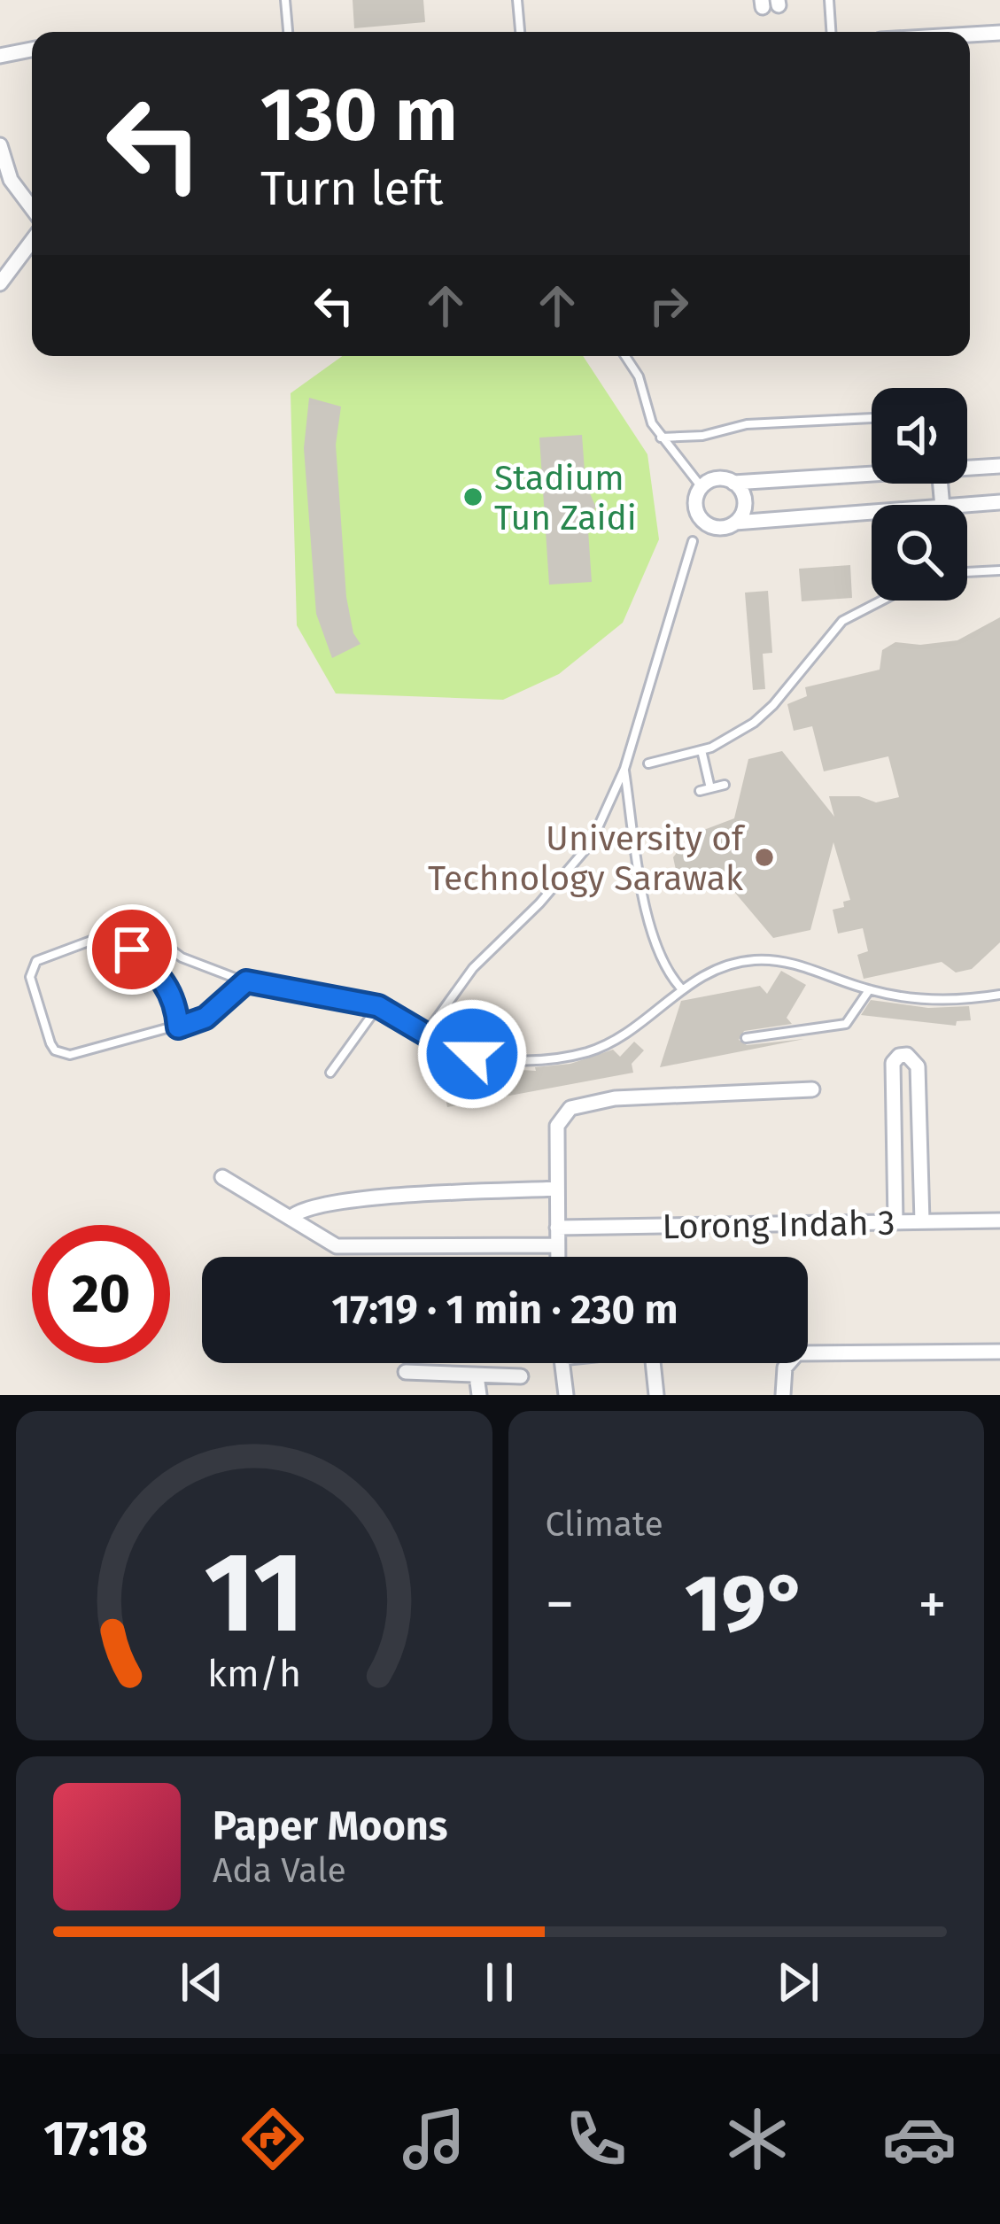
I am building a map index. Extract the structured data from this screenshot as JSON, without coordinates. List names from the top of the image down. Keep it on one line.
{"streets":{"street":["Lorong Indah 3"]},"places":["Stadium Tun Zaidi","University of Technology Sarawak"],"page":{"turn":["130 m","Turn left"],"limit":"20","trip":"17:19 · 1 min · 230 m","tile":"Climate","heat":["−","19°","+"],"song":["Paper Moons","Ada Vale"],"tabs":"17:18","gauge":["11","km/h"]}}
